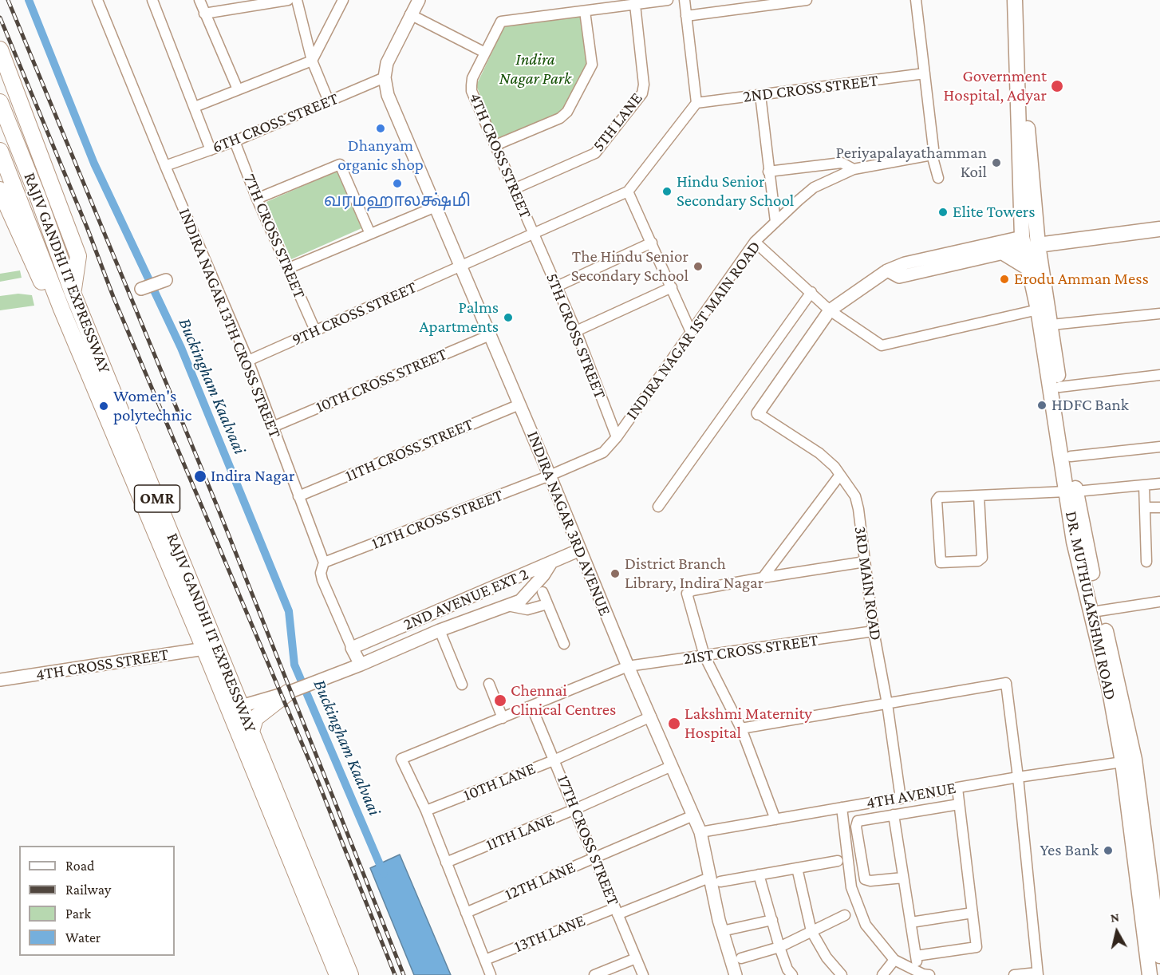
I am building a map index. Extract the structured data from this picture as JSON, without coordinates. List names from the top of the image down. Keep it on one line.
{"streets":{"main road":["RAJIV GANDHI IT EXPRESSWAY","OMR","DR. MUTHULAKSHMI ROAD"],"street":["2ND CROSS STREET","5TH LANE","6TH CROSS STREET","4TH CROSS STREET","7TH CROSS STREET","9TH CROSS STREET","INDIRA NAGAR 13TH CROSS STREET","INDIRA NAGAR 1ST MAIN ROAD","5TH CROSS STREET","10TH CROSS STREET","11TH CROSS STREET","12TH CROSS STREET","INDIRA NAGAR 3RD AVENUE","3RD MAIN ROAD","2ND AVENUE EXT 2","21ST CROSS STREET","10TH LANE","4TH AVENUE","11TH LANE","17TH CROSS STREET","12TH LANE","13TH LANE"]},"crossings":[["5TH LANE","4TH CROSS STREET"],["6TH CROSS STREET","7TH CROSS STREET"],["6TH CROSS STREET","INDIRA NAGAR 13TH CROSS STREET"],["6TH CROSS STREET","INDIRA NAGAR 3RD AVENUE"],["4TH CROSS STREET","RAJIV GANDHI IT EXPRESSWAY"],["4TH CROSS STREET","9TH CROSS STREET"],["4TH CROSS STREET","5TH CROSS STREET"],["7TH CROSS STREET","9TH CROSS STREET"],["9TH CROSS STREET","INDIRA NAGAR 13TH CROSS STREET"],["9TH CROSS STREET","5TH CROSS STREET"],["9TH CROSS STREET","INDIRA NAGAR 3RD AVENUE"],["INDIRA NAGAR 13TH CROSS STREET","10TH CROSS STREET"],["INDIRA NAGAR 13TH CROSS STREET","11TH CROSS STREET"],["INDIRA NAGAR 13TH CROSS STREET","12TH CROSS STREET"],["INDIRA NAGAR 13TH CROSS STREET","2ND AVENUE EXT 2"],["INDIRA NAGAR 1ST MAIN ROAD","5TH CROSS STREET"],["INDIRA NAGAR 1ST MAIN ROAD","12TH CROSS STREET"],["INDIRA NAGAR 1ST MAIN ROAD","INDIRA NAGAR 3RD AVENUE"],["10TH CROSS STREET","INDIRA NAGAR 3RD AVENUE"],["11TH CROSS STREET","INDIRA NAGAR 3RD AVENUE"],["12TH CROSS STREET","INDIRA NAGAR 3RD AVENUE"],["INDIRA NAGAR 3RD AVENUE","2ND AVENUE EXT 2"],["INDIRA NAGAR 3RD AVENUE","21ST CROSS STREET"],["INDIRA NAGAR 3RD AVENUE","10TH LANE"],["INDIRA NAGAR 3RD AVENUE","4TH AVENUE"],["INDIRA NAGAR 3RD AVENUE","11TH LANE"],["INDIRA NAGAR 3RD AVENUE","12TH LANE"],["INDIRA NAGAR 3RD AVENUE","13TH LANE"],["3RD MAIN ROAD","21ST CROSS STREET"],["3RD MAIN ROAD","4TH AVENUE"],["DR. MUTHULAKSHMI ROAD","4TH AVENUE"],["21ST CROSS STREET","10TH LANE"],["21ST CROSS STREET","17TH CROSS STREET"],["10TH LANE","17TH CROSS STREET"],["11TH LANE","17TH CROSS STREET"],["17TH CROSS STREET","12TH LANE"],["17TH CROSS STREET","13TH LANE"]],"water":["Buckingham Kaalvaai"],"parks":["Indira Nagar Park"],"places":["Government Hospital, Adyar","Dhanyam organic shop","Periyapalayathamman Koil","வரமஹாலக்ஷ்மி","Hindu Senior Secondary School","Elite Towers","The Hindu Senior Secondary School","Erodu Amman Mess","Palms Apartments","HDFC Bank","Women's polytechnic","Indira Nagar","District Branch Library, Indira Nagar","Chennai Clinical Centres","Lakshmi Maternity Hospital","Yes Bank"],"legend":["Road","Railway","Park","Water"],"north":"top"}
